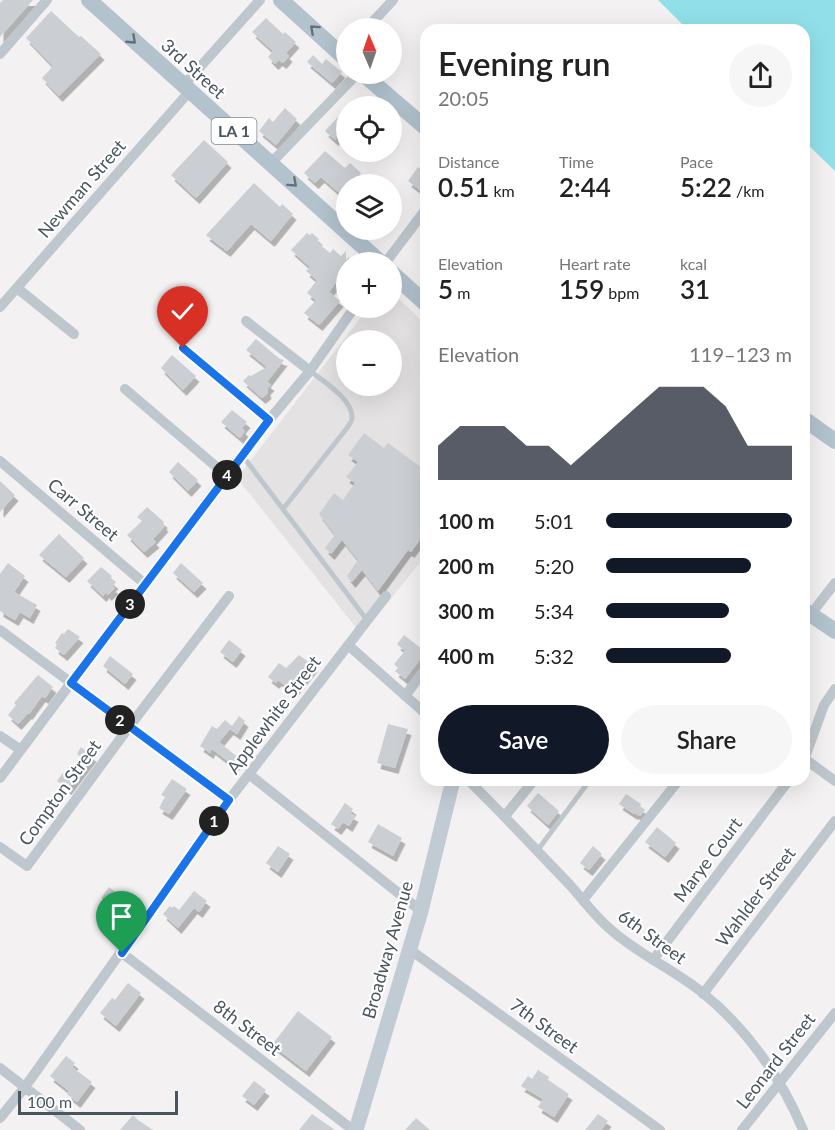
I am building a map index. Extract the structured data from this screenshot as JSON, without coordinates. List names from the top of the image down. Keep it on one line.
{"streets":{"main road":["3rd Street","LA 1","Broadway Avenue"],"street":["Newman Street","Carr Street","Applewhite Street","Compton Street","Marye Court","Wahlder Street","6th Street","7th Street","8th Street","Leonard Street"]},"crossings":[["3rd Street","Newman Street"],["Applewhite Street","8th Street"],["Marye Court","6th Street"],["Wahlder Street","6th Street"],["6th Street","Leonard Street"],["Broadway Avenue","7th Street"],["Broadway Avenue","8th Street"]],"one_way":["3rd Street"],"scale_bar":"100 m","north":"top","page":{"map_buttons":["+","−"],"heading":["Evening run","20:05"],"stats":[["Distance","0.51 km"],["Time","2:44"],["Pace","5:22 /km"],["Elevation","5 m"],["Heart rate","159 bpm"],["kcal","31"]],"chart":["Elevation","119–123 m"],"pins":["4","3","2","1"],"list":[{"name":"100 m","note":"5:01"},{"name":"200 m","note":"5:20"},{"name":"300 m","note":"5:34"},{"name":"400 m","note":"5:32"}],"buttons":["Save","Share"],"scale":"100 m"}}
